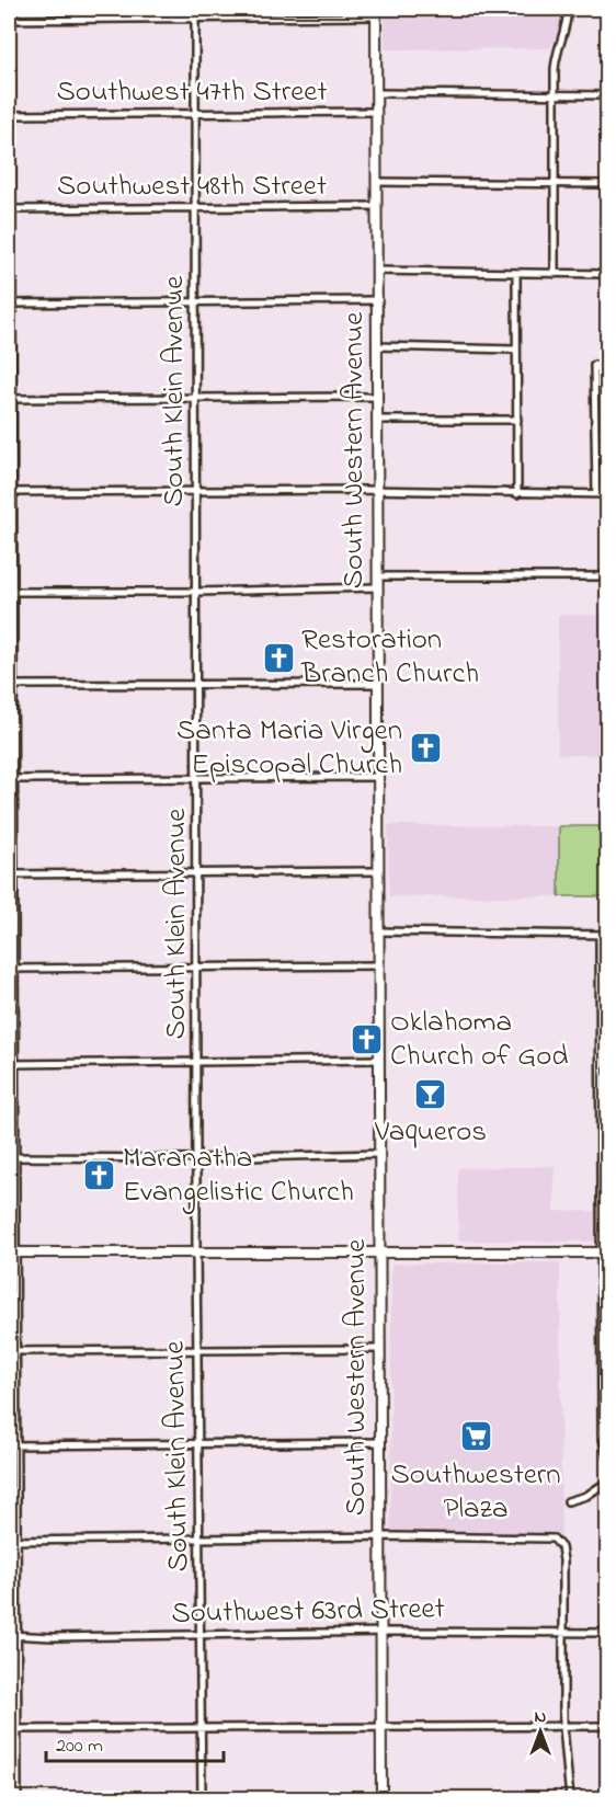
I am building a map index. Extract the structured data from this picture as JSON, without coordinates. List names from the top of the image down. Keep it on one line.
{"streets":{"main road":["South Western Avenue"],"street":["Southwest 47th Street","Southwest 48th Street","South Klein Avenue","Southwest 63rd Street"]},"crossings":[["Southwest 47th Street","South Klein Avenue"],["Southwest 47th Street","South Western Avenue"],["Southwest 48th Street","South Klein Avenue"],["Southwest 48th Street","South Western Avenue"],["South Klein Avenue","Southwest 63rd Street"],["South Western Avenue","Southwest 63rd Street"]],"places":{"church":["Restoration Branch Church","Santa Maria Virgen Episcopal Church","Oklahoma Church of God","Maranatha Evangelistic Church"],"bar":["Vaqueros"],"supermarket":["Southwestern Plaza"]},"scale_bar":"200 m","north":"top"}
